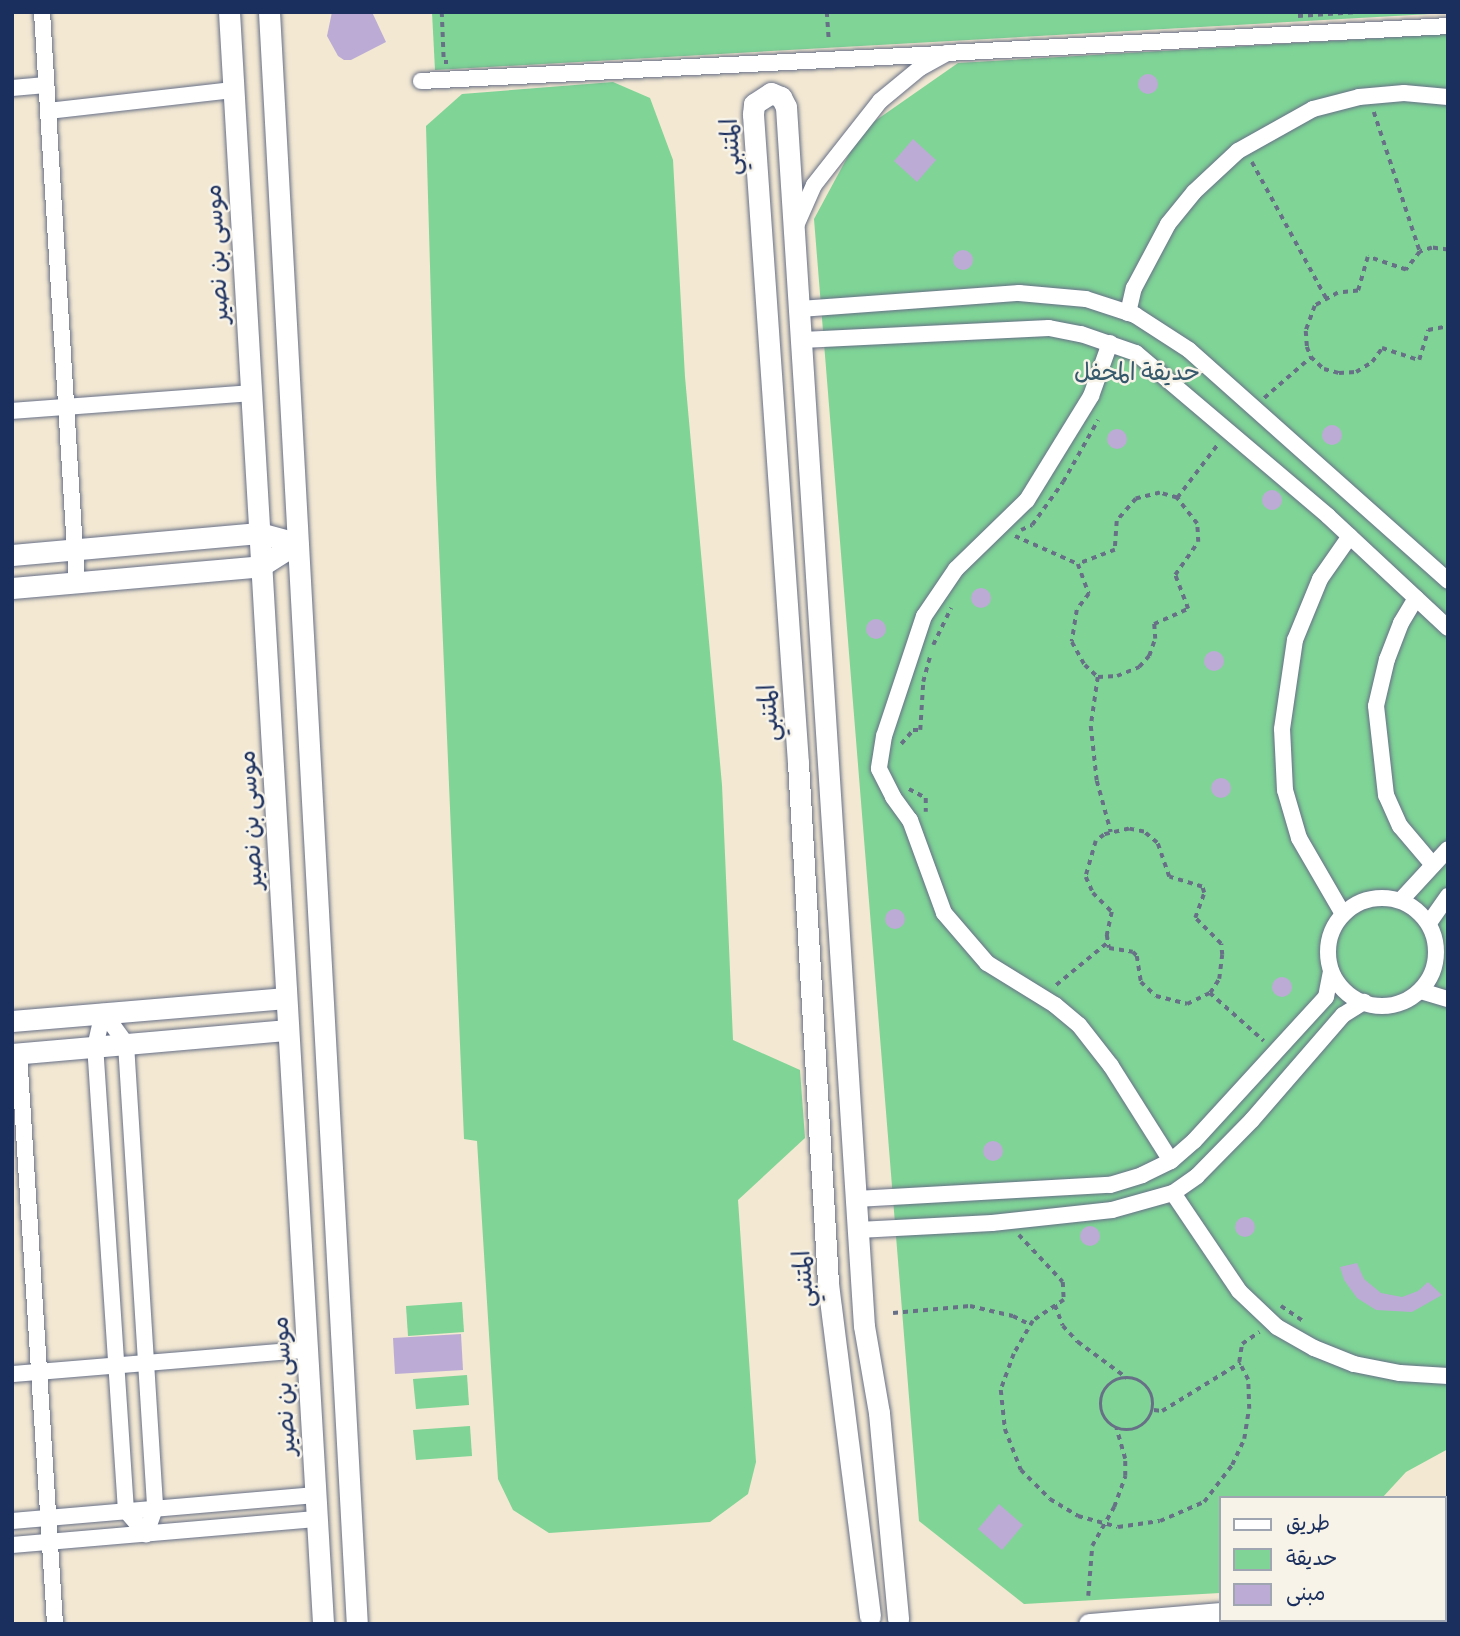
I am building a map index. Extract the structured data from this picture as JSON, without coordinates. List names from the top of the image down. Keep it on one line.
{"streets":{"street":["المتنبي","موسى بن نصير"]},"parks":["حديقة المحفل"],"legend":["طريق","حديقة","مبنى"]}
